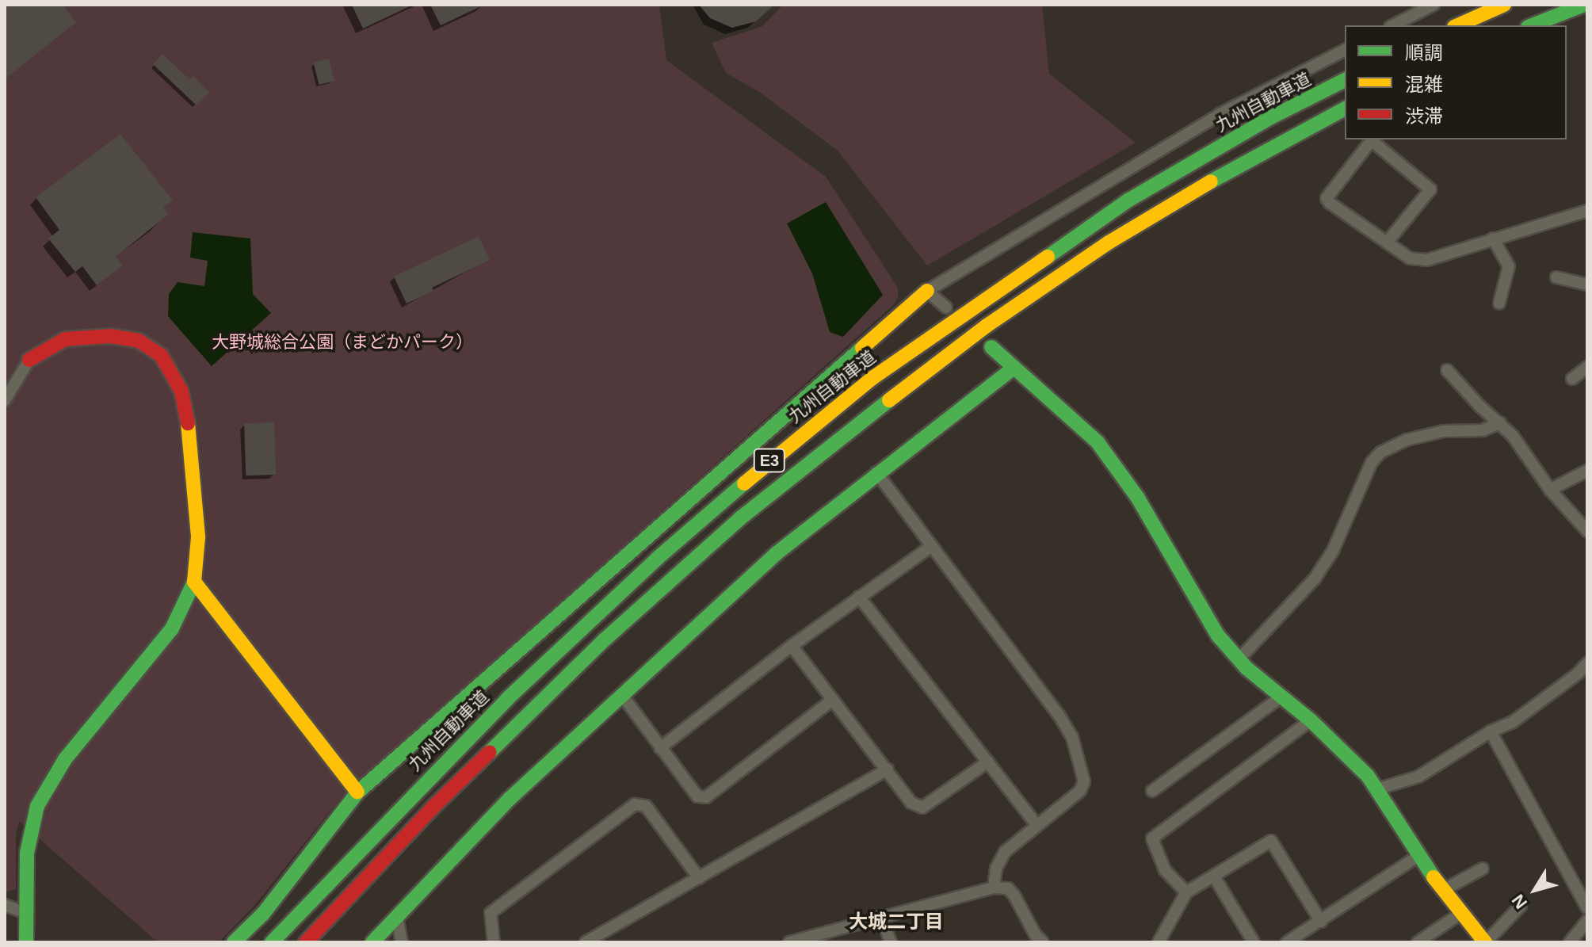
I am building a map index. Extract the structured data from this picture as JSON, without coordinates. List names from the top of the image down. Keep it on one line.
{"streets":{"main road":["九州自動車道","E3"]},"districts":["大城二丁目"],"parks":["大野城総合公園（まどかパーク）"],"legend":["順調","混雑","渋滞"],"north":"bottom left"}
